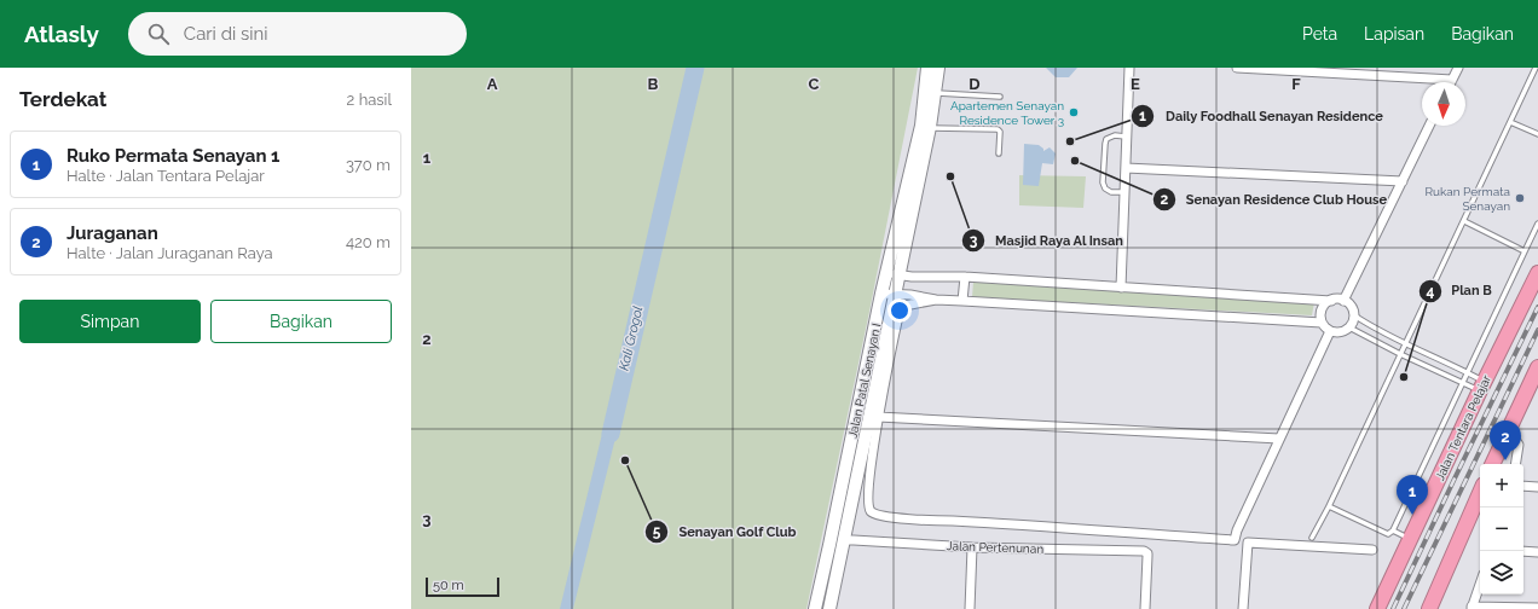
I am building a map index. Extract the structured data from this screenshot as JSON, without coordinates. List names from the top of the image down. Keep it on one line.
{"streets":{"highway":["Jalan Tentara Pelajar"],"main road":["Jalan Patal Senayan I"],"street":["Jalan Pertenunan"]},"crossings":[["Jalan Patal Senayan I","Jalan Pertenunan"]],"water":["Kali Grogol"],"places":["Apartemen Senayan Residence Tower 3","Daily Foodhall Senayan Residence","Senayan Residence Club House","Masjid Raya Al Insan","Rukan Permata Senayan","Plan B","Senayan Golf Club"],"scale_bar":"50 m","north":"bottom","page":{"header":"Atlasly","search":"Cari di sini","nav":["Peta","Lapisan","Bagikan"],"heading":["Terdekat","2 hasil"],"list":[{"mark":"1","name":"Ruko Permata Senayan 1","note":"Halte · Jalan Tentara Pelajar","value":"370 m"},{"mark":"2","name":"Juraganan","note":"Halte · Jalan Juraganan Raya","value":"420 m"}],"buttons":["Simpan","Bagikan"],"pins":["2","1"],"map_buttons":["+","−"],"scale":"50 m"},"grid":{"columns":["A","B","C","D","E","F"],"rows":["1","2","3"]}}
